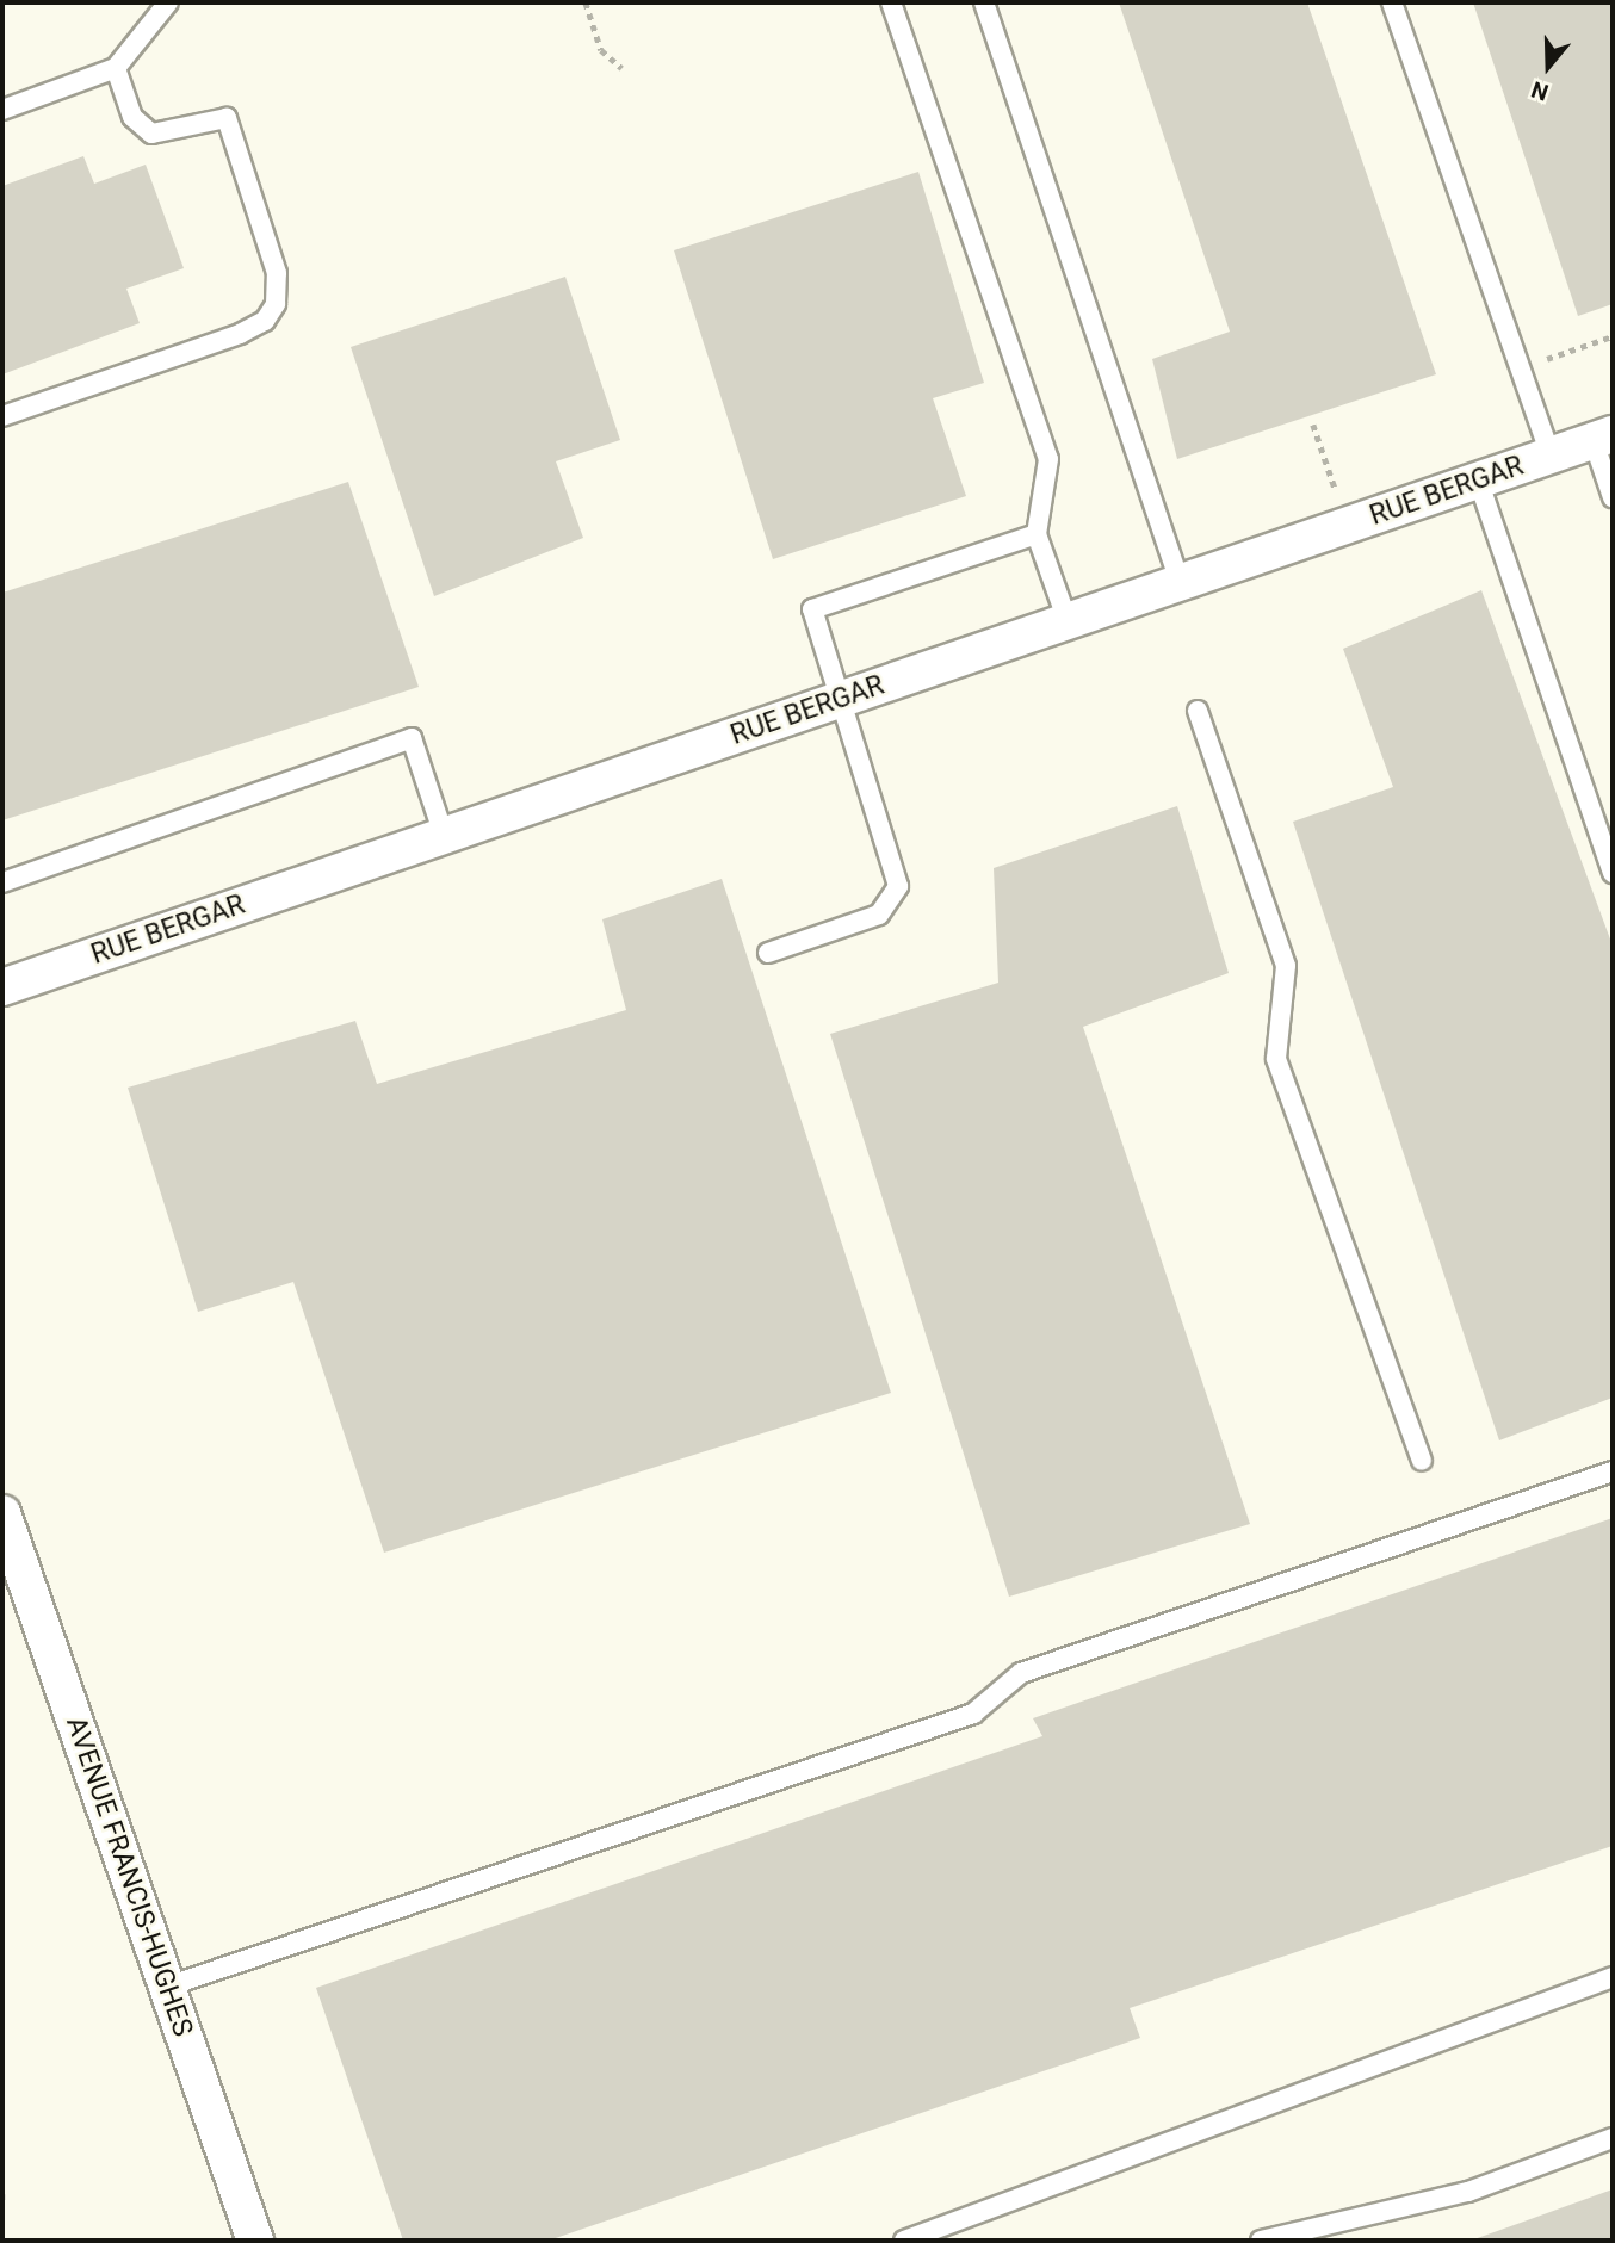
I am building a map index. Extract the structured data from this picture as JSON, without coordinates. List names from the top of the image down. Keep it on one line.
{"streets":{"street":["RUE BERGAR","AVENUE FRANCIS-HUGHES"]},"north":"bottom"}
